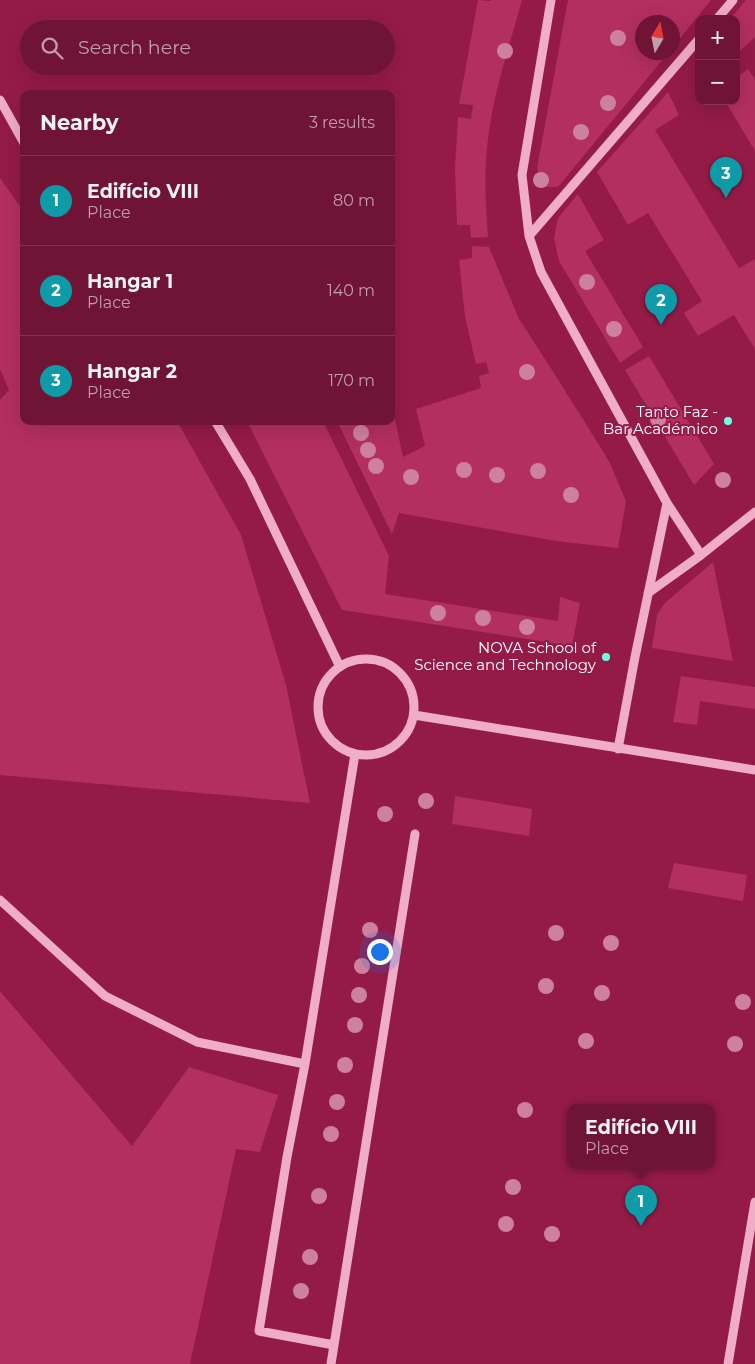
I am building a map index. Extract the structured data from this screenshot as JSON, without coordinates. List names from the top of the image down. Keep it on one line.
{"places":["Tanto Faz - Bar Académico","NOVA School of Science and Technology"],"north":"top","page":{"map_buttons":["+","−"],"search":"Search here","heading":["Nearby","3 results"],"list":[{"mark":"1","name":"Edifício VIII","note":"Place","value":"80 m"},{"mark":"2","name":"Hangar 1","note":"Place","value":"140 m"},{"mark":"3","name":"Hangar 2","note":"Place","value":"170 m"}],"pins":["3","2","1"],"popup":["Edifício VIII","Place"]}}
